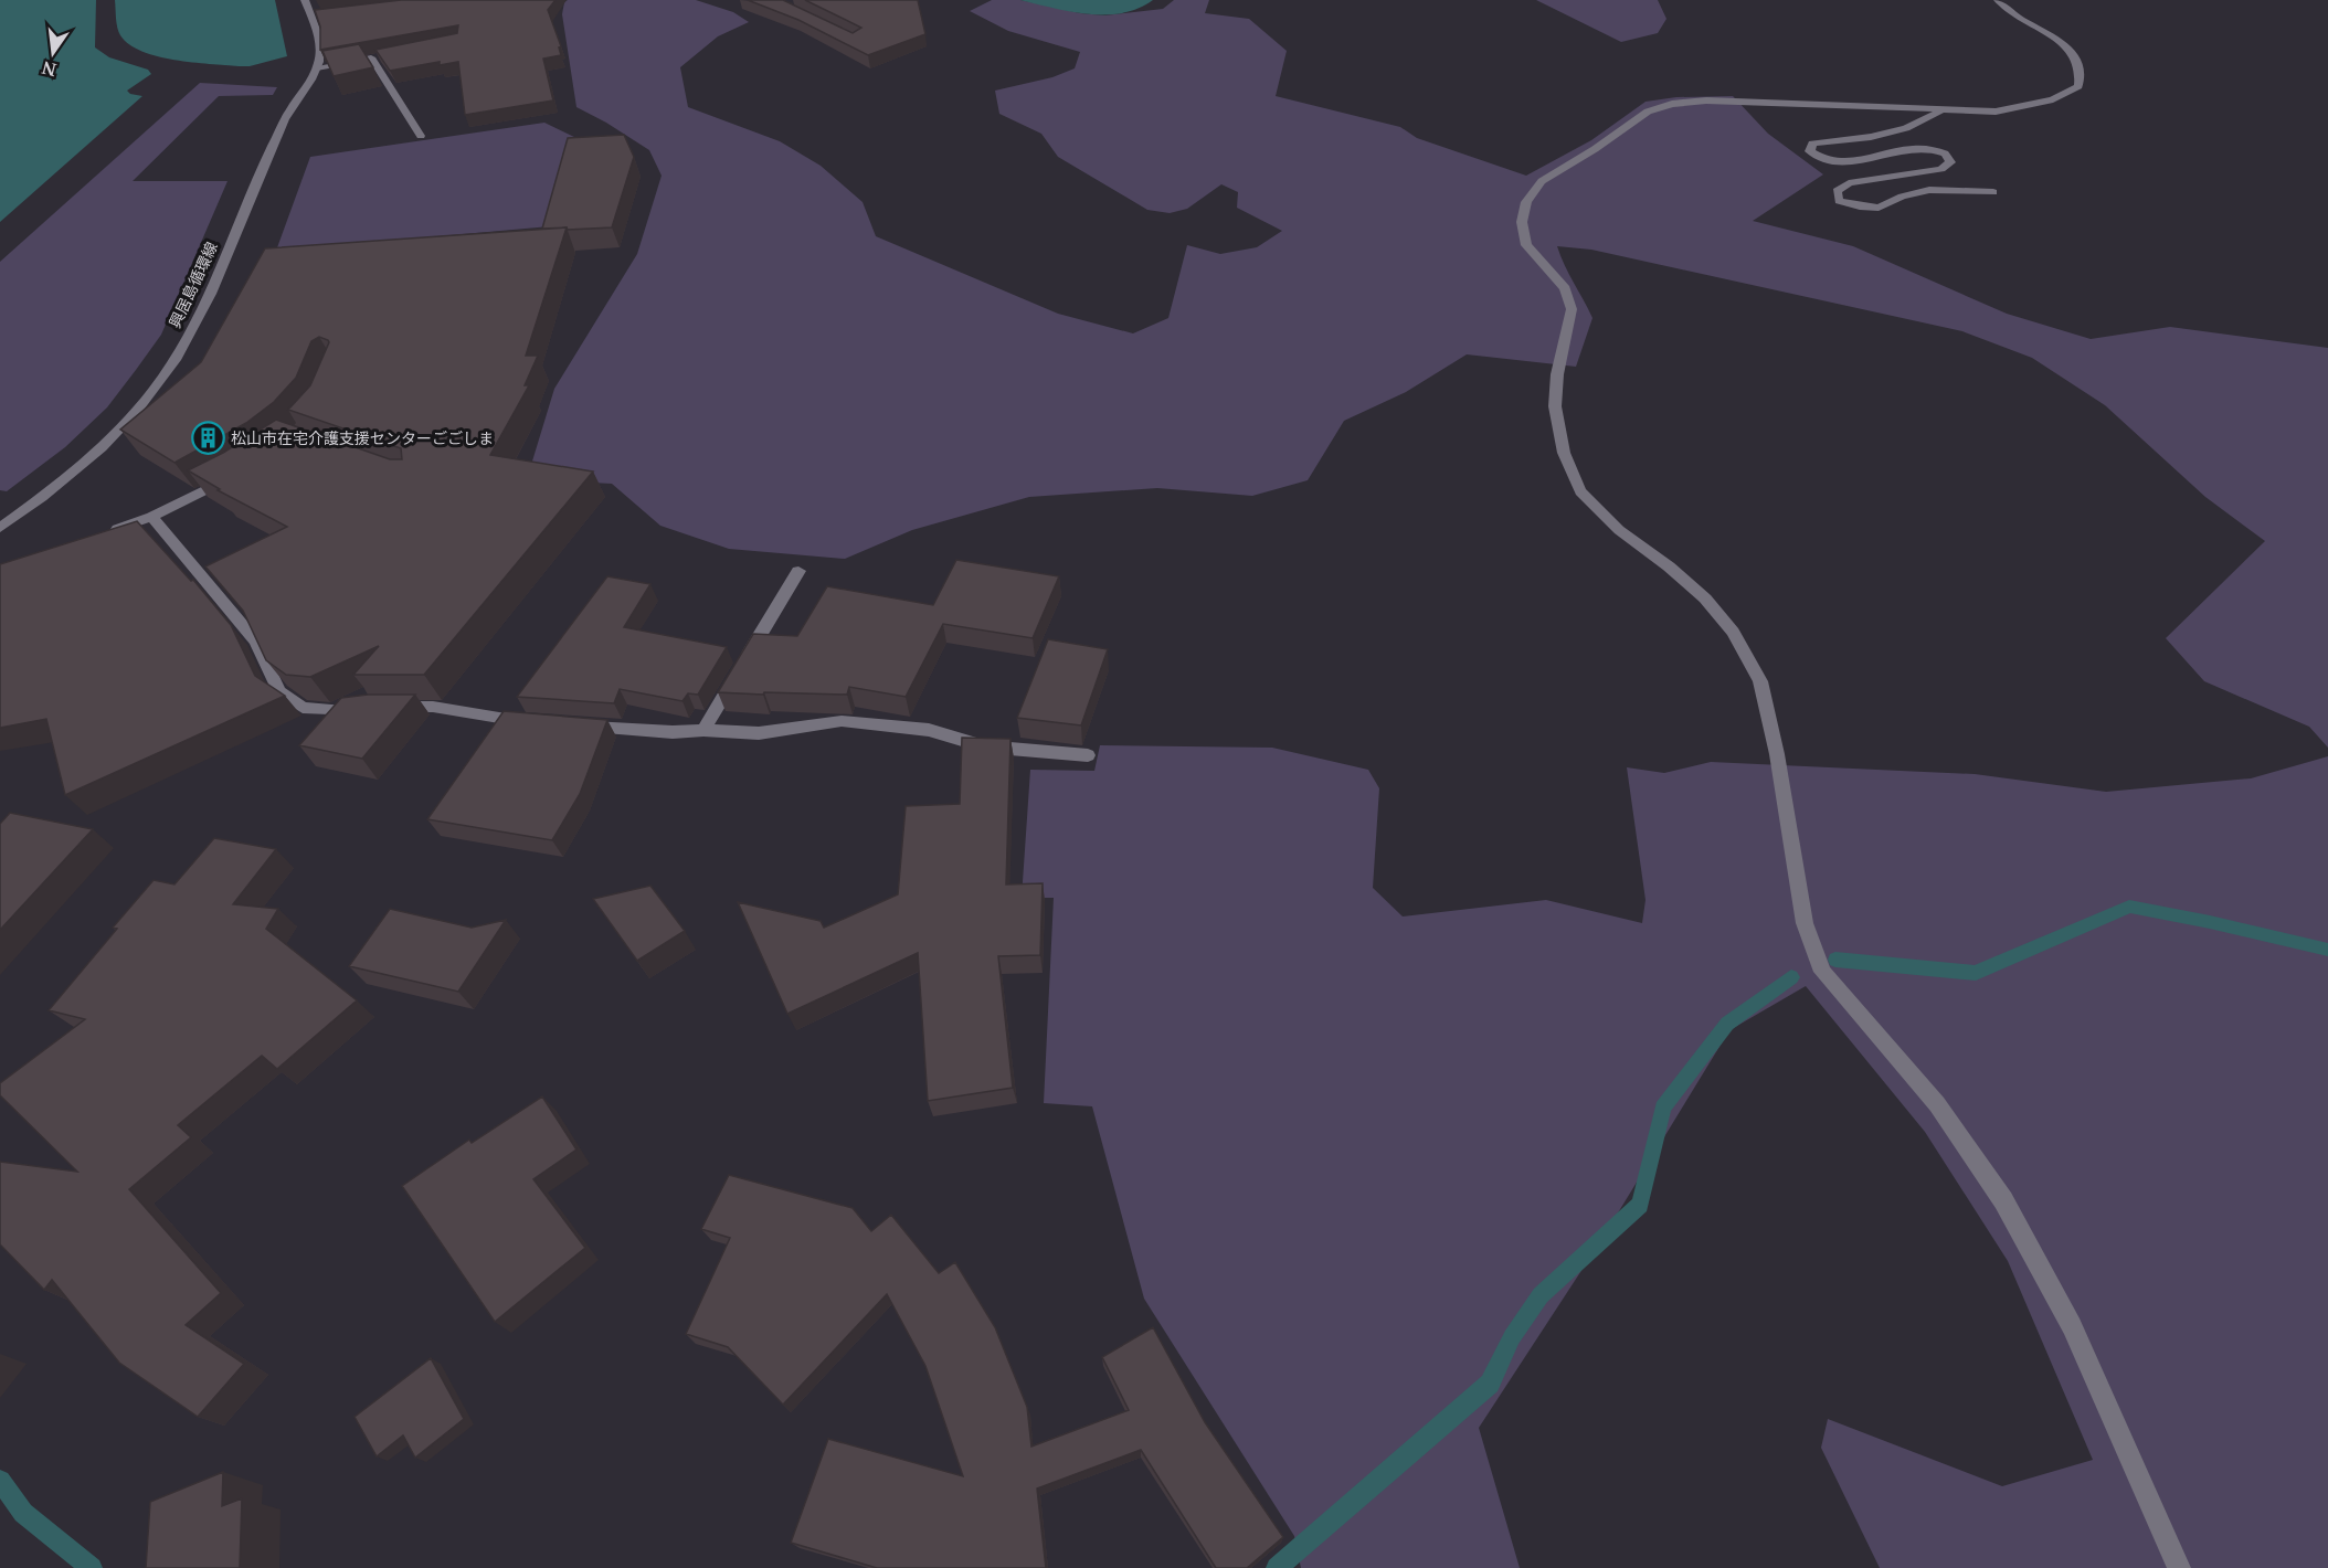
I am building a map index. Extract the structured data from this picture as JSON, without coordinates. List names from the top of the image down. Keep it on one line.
{"streets":{"street":["興居島循環線"]},"places":{"building":["松山市在宅介護支援センターごごしま"]},"north":"bottom"}
